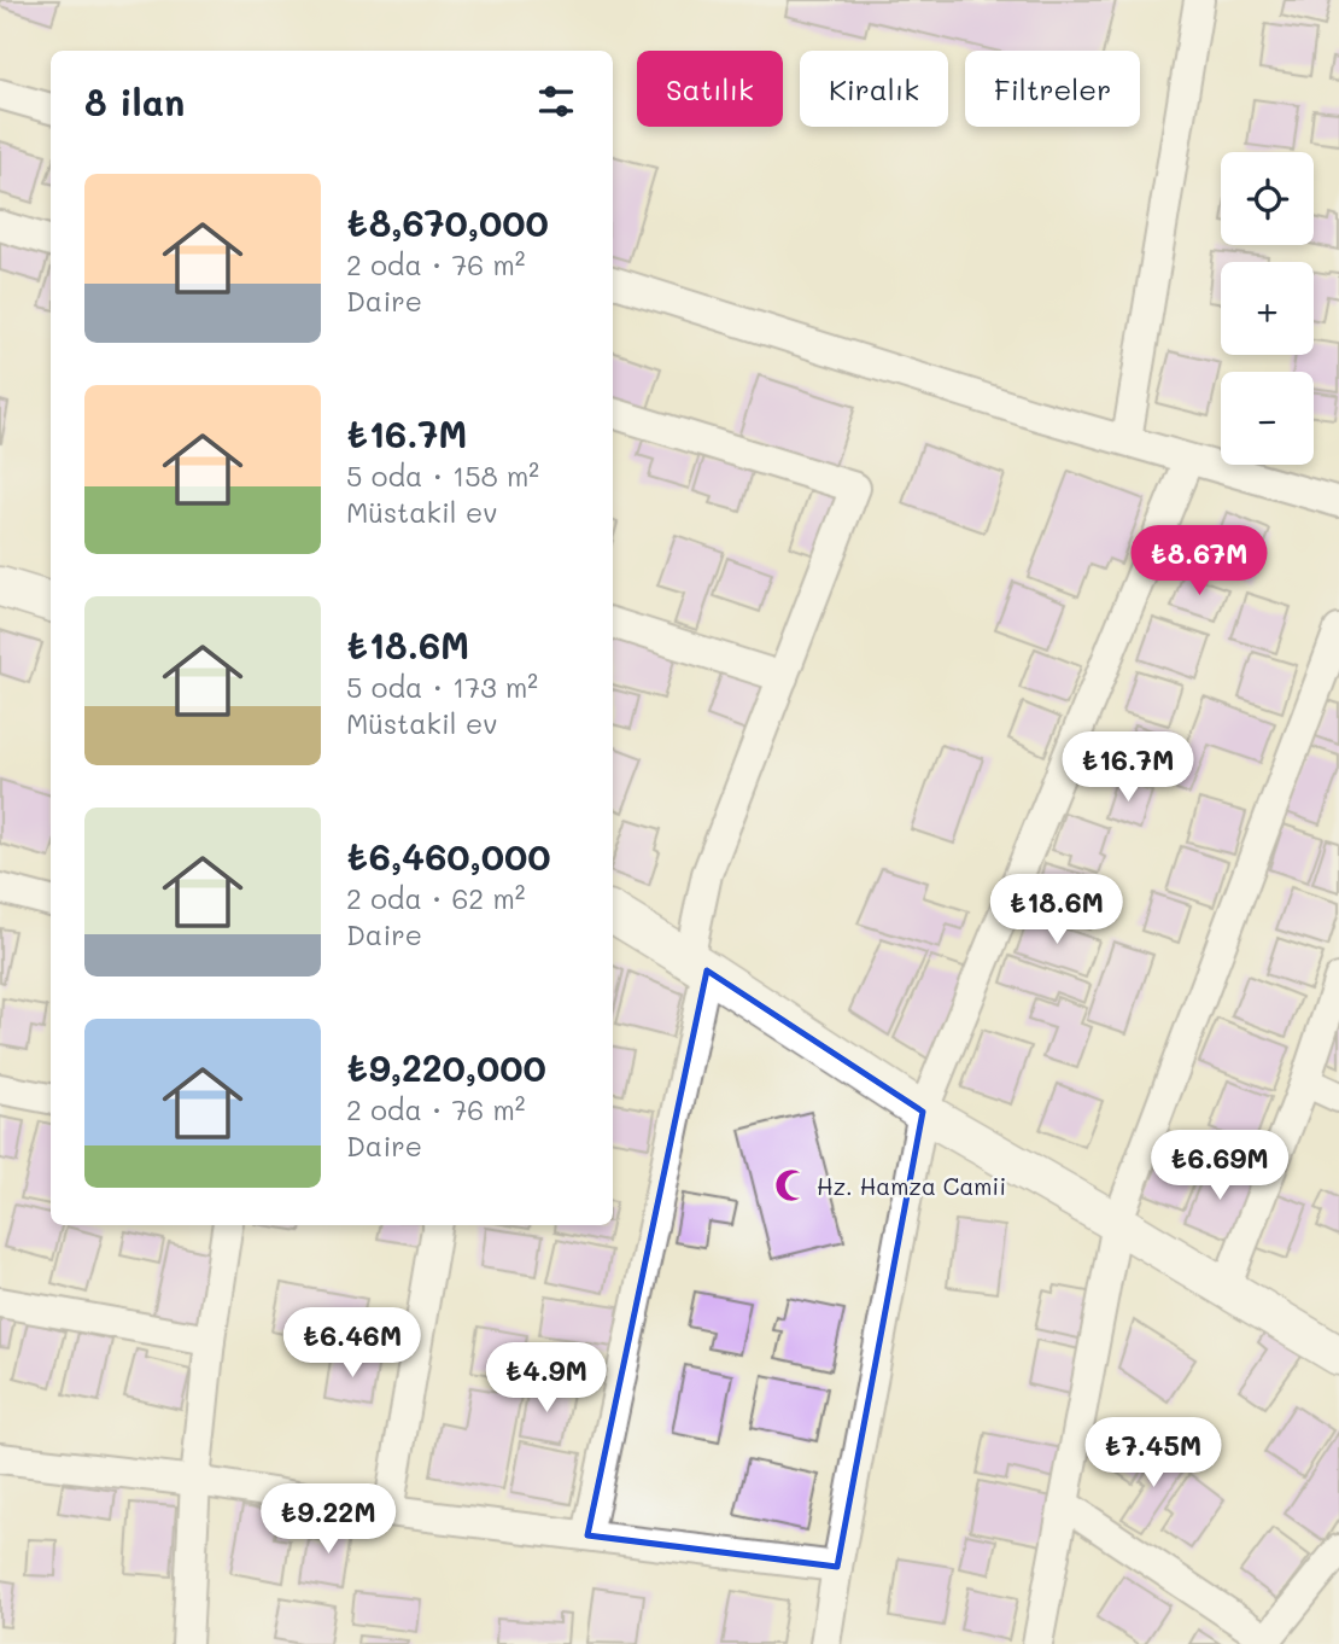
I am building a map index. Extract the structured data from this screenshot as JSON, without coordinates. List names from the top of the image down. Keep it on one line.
{"places":{"mosque":["Hz. Hamza Camii"]},"page":{"chip":["Satılık","Kiralık","Filtreler"],"heading":"8 ilan","map_buttons":["+","−"],"list":[{"name":"₺8,670,000","note":"2 oda · 76 m² · Daire"},{"name":"₺16.7M","note":"5 oda · 158 m² · Müstakil ev"},{"name":"₺18.6M","note":"5 oda · 173 m² · Müstakil ev"},{"name":"₺6,460,000","note":"2 oda · 62 m² · Daire"},{"name":"₺9,220,000","note":"2 oda · 76 m² · Daire"}],"price":["₺8.67M","₺16.7M","₺18.6M","₺6.69M","₺6.46M","₺4.9M","₺7.45M","₺9.22M"]}}
